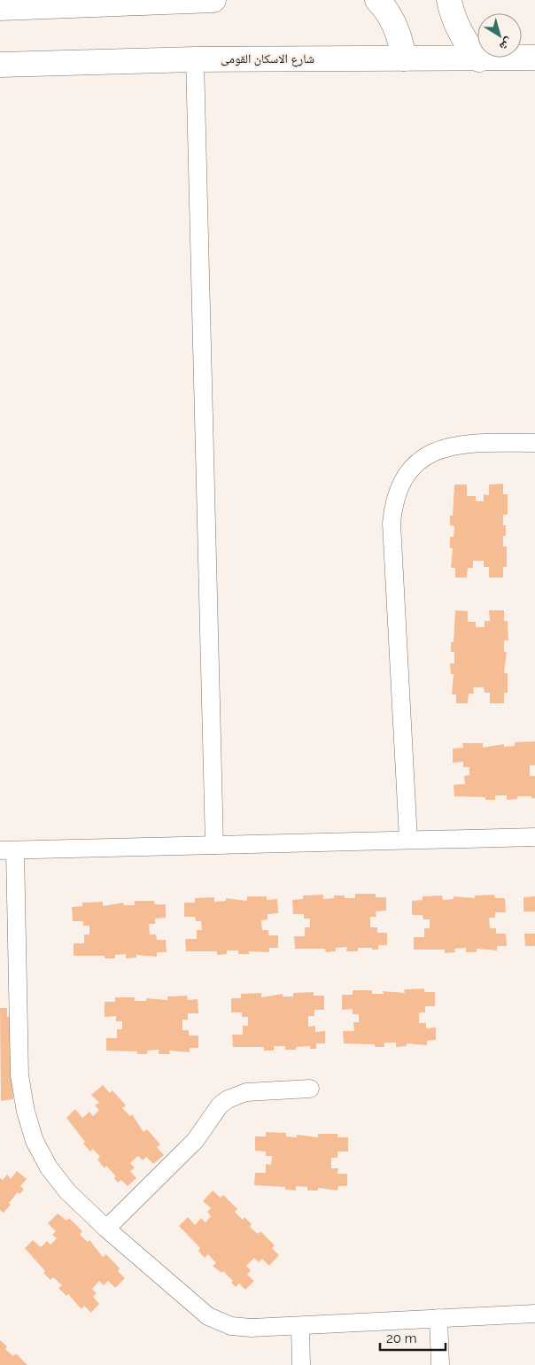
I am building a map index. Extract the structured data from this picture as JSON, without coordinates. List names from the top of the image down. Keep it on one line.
{"streets":{"main road":["شارع الاسكان القومى"]},"scale_bar":"20 m","north":"bottom right"}
